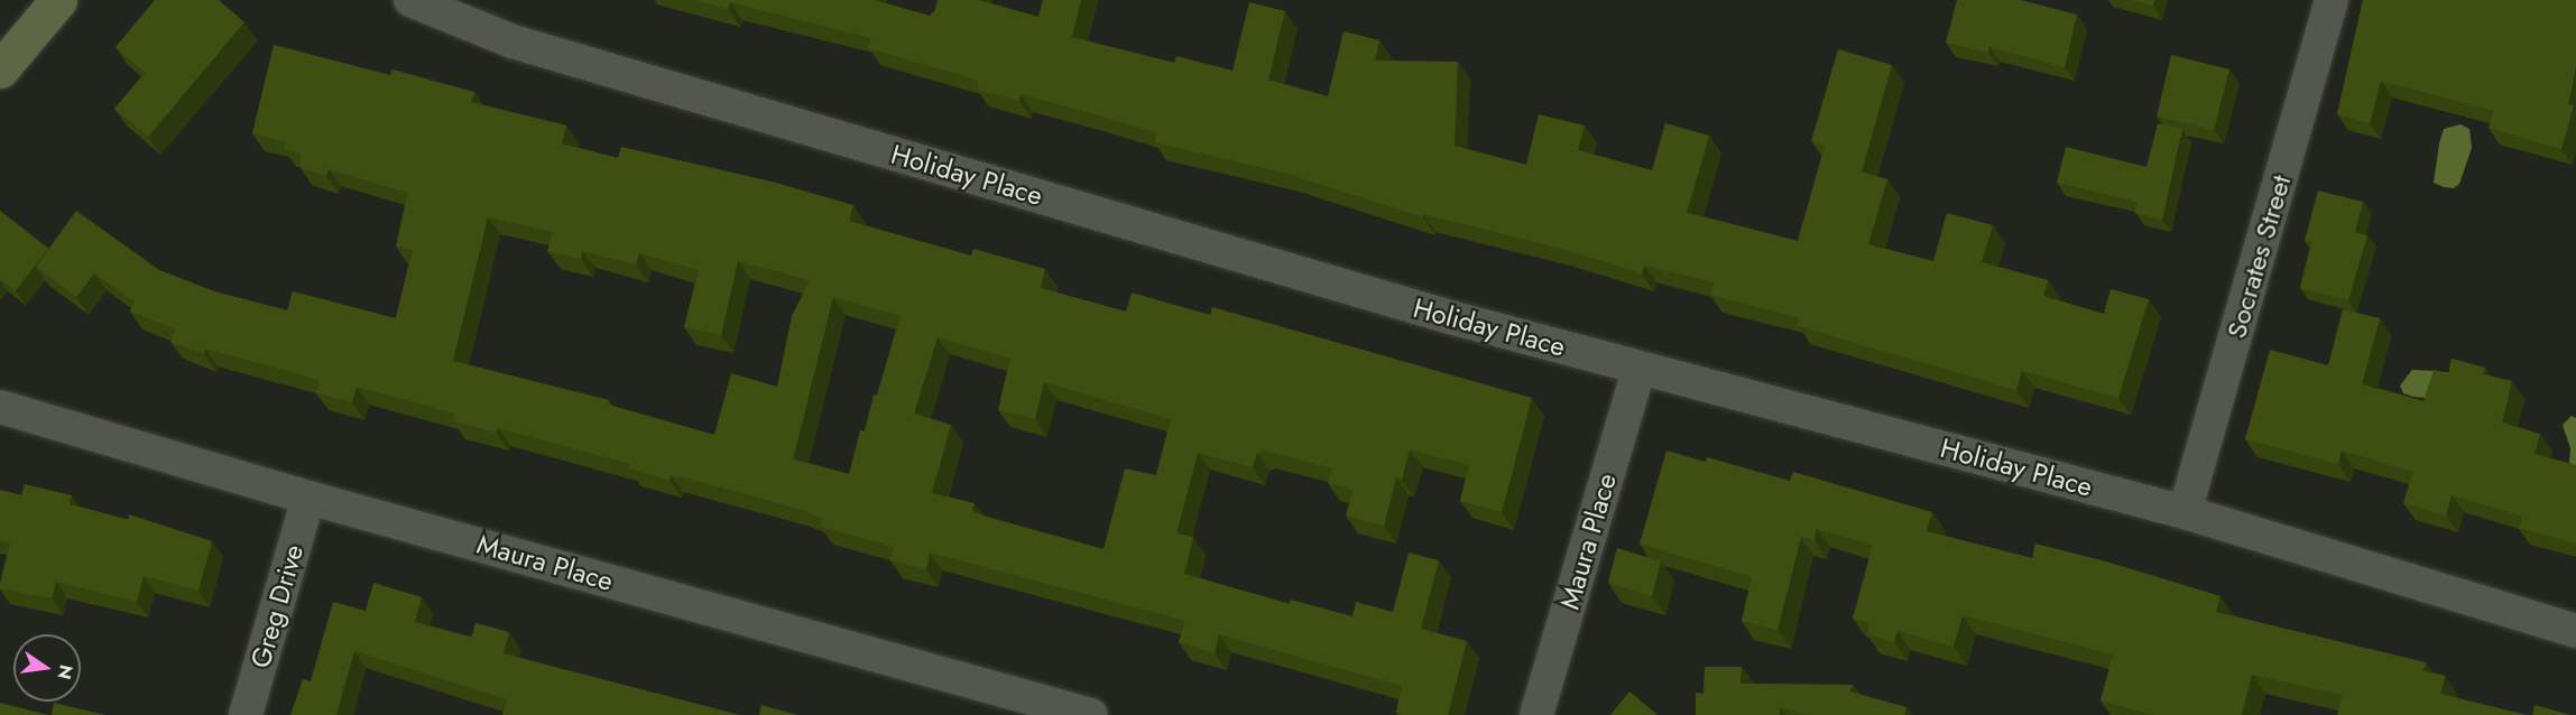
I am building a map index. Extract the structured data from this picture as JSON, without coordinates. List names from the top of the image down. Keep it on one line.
{"streets":{"street":["Holiday Place","Socrates Street","Maura Place","Greg Drive"]},"crossings":[["Holiday Place","Socrates Street"],["Holiday Place","Maura Place"],["Maura Place","Greg Drive"]],"north":"right"}
